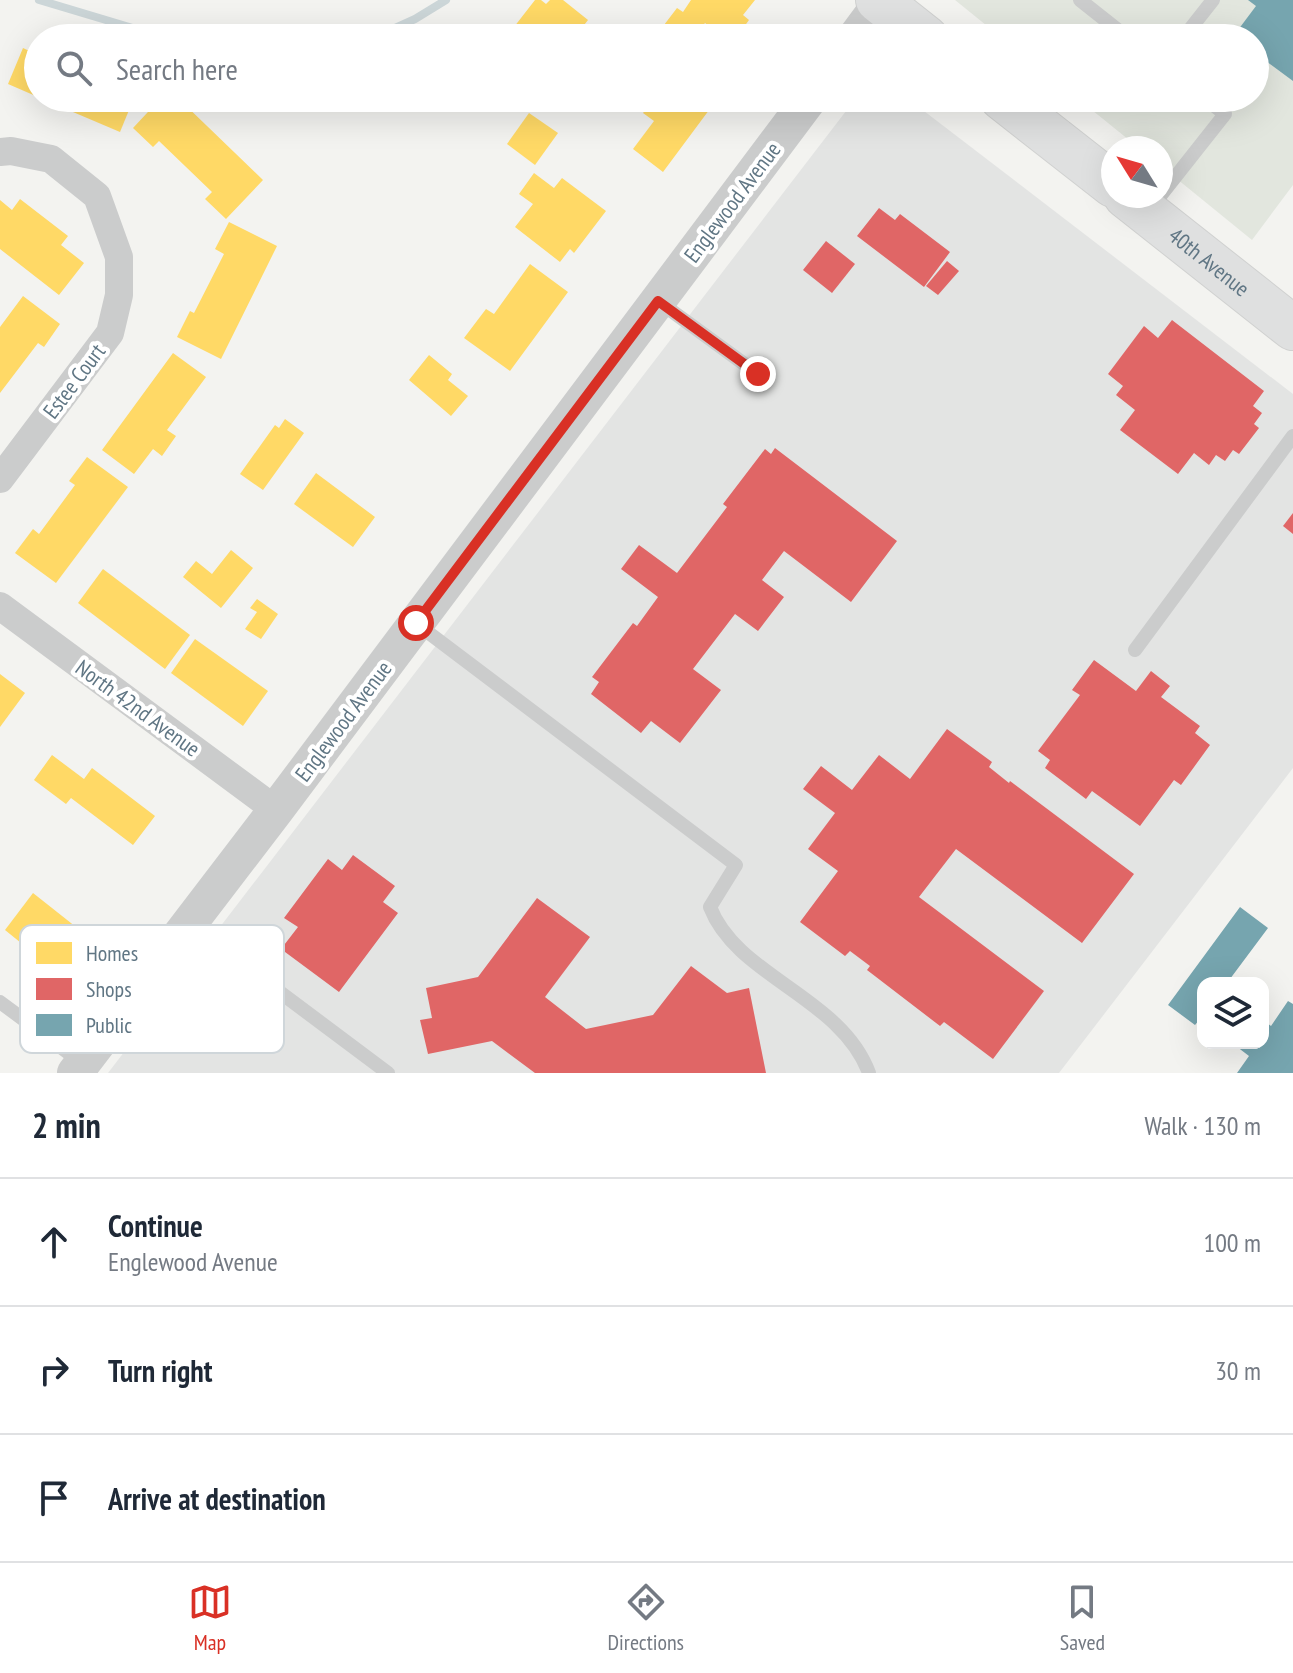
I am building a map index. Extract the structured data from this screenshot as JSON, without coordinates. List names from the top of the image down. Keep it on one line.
{"streets":{"main road":["40th Avenue"],"street":["Englewood Avenue","Estee Court","North 42nd Avenue"]},"crossings":[["Englewood Avenue","North 42nd Avenue"]],"legend":["Homes","Shops","Public"],"north":"top left","page":{"search":"Search here","heading":["2 min","Walk · 130 m"],"list":[["Continue","Englewood Avenue","100 m"],["Turn right","30 m"],"Arrive at destination"],"nav":["Map","Directions","Saved"]}}
